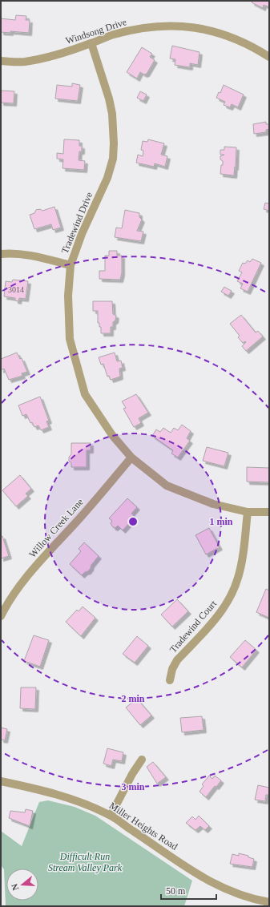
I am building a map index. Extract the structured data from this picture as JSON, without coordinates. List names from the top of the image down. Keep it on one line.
{"streets":{"street":["Windsong Drive","Tradewind Drive","Willow Creek Lane","Tradewind Court","Miller Heights Road"]},"crossings":[["Windsong Drive","Tradewind Drive"],["Tradewind Drive","Willow Creek Lane"],["Tradewind Drive","Tradewind Court"]],"parks":["Difficult Run Stream Valley Park"],"house_numbers":["3014"],"scale_bar":"50 m","north":"left","rings":["1 min","2 min","3 min"]}
